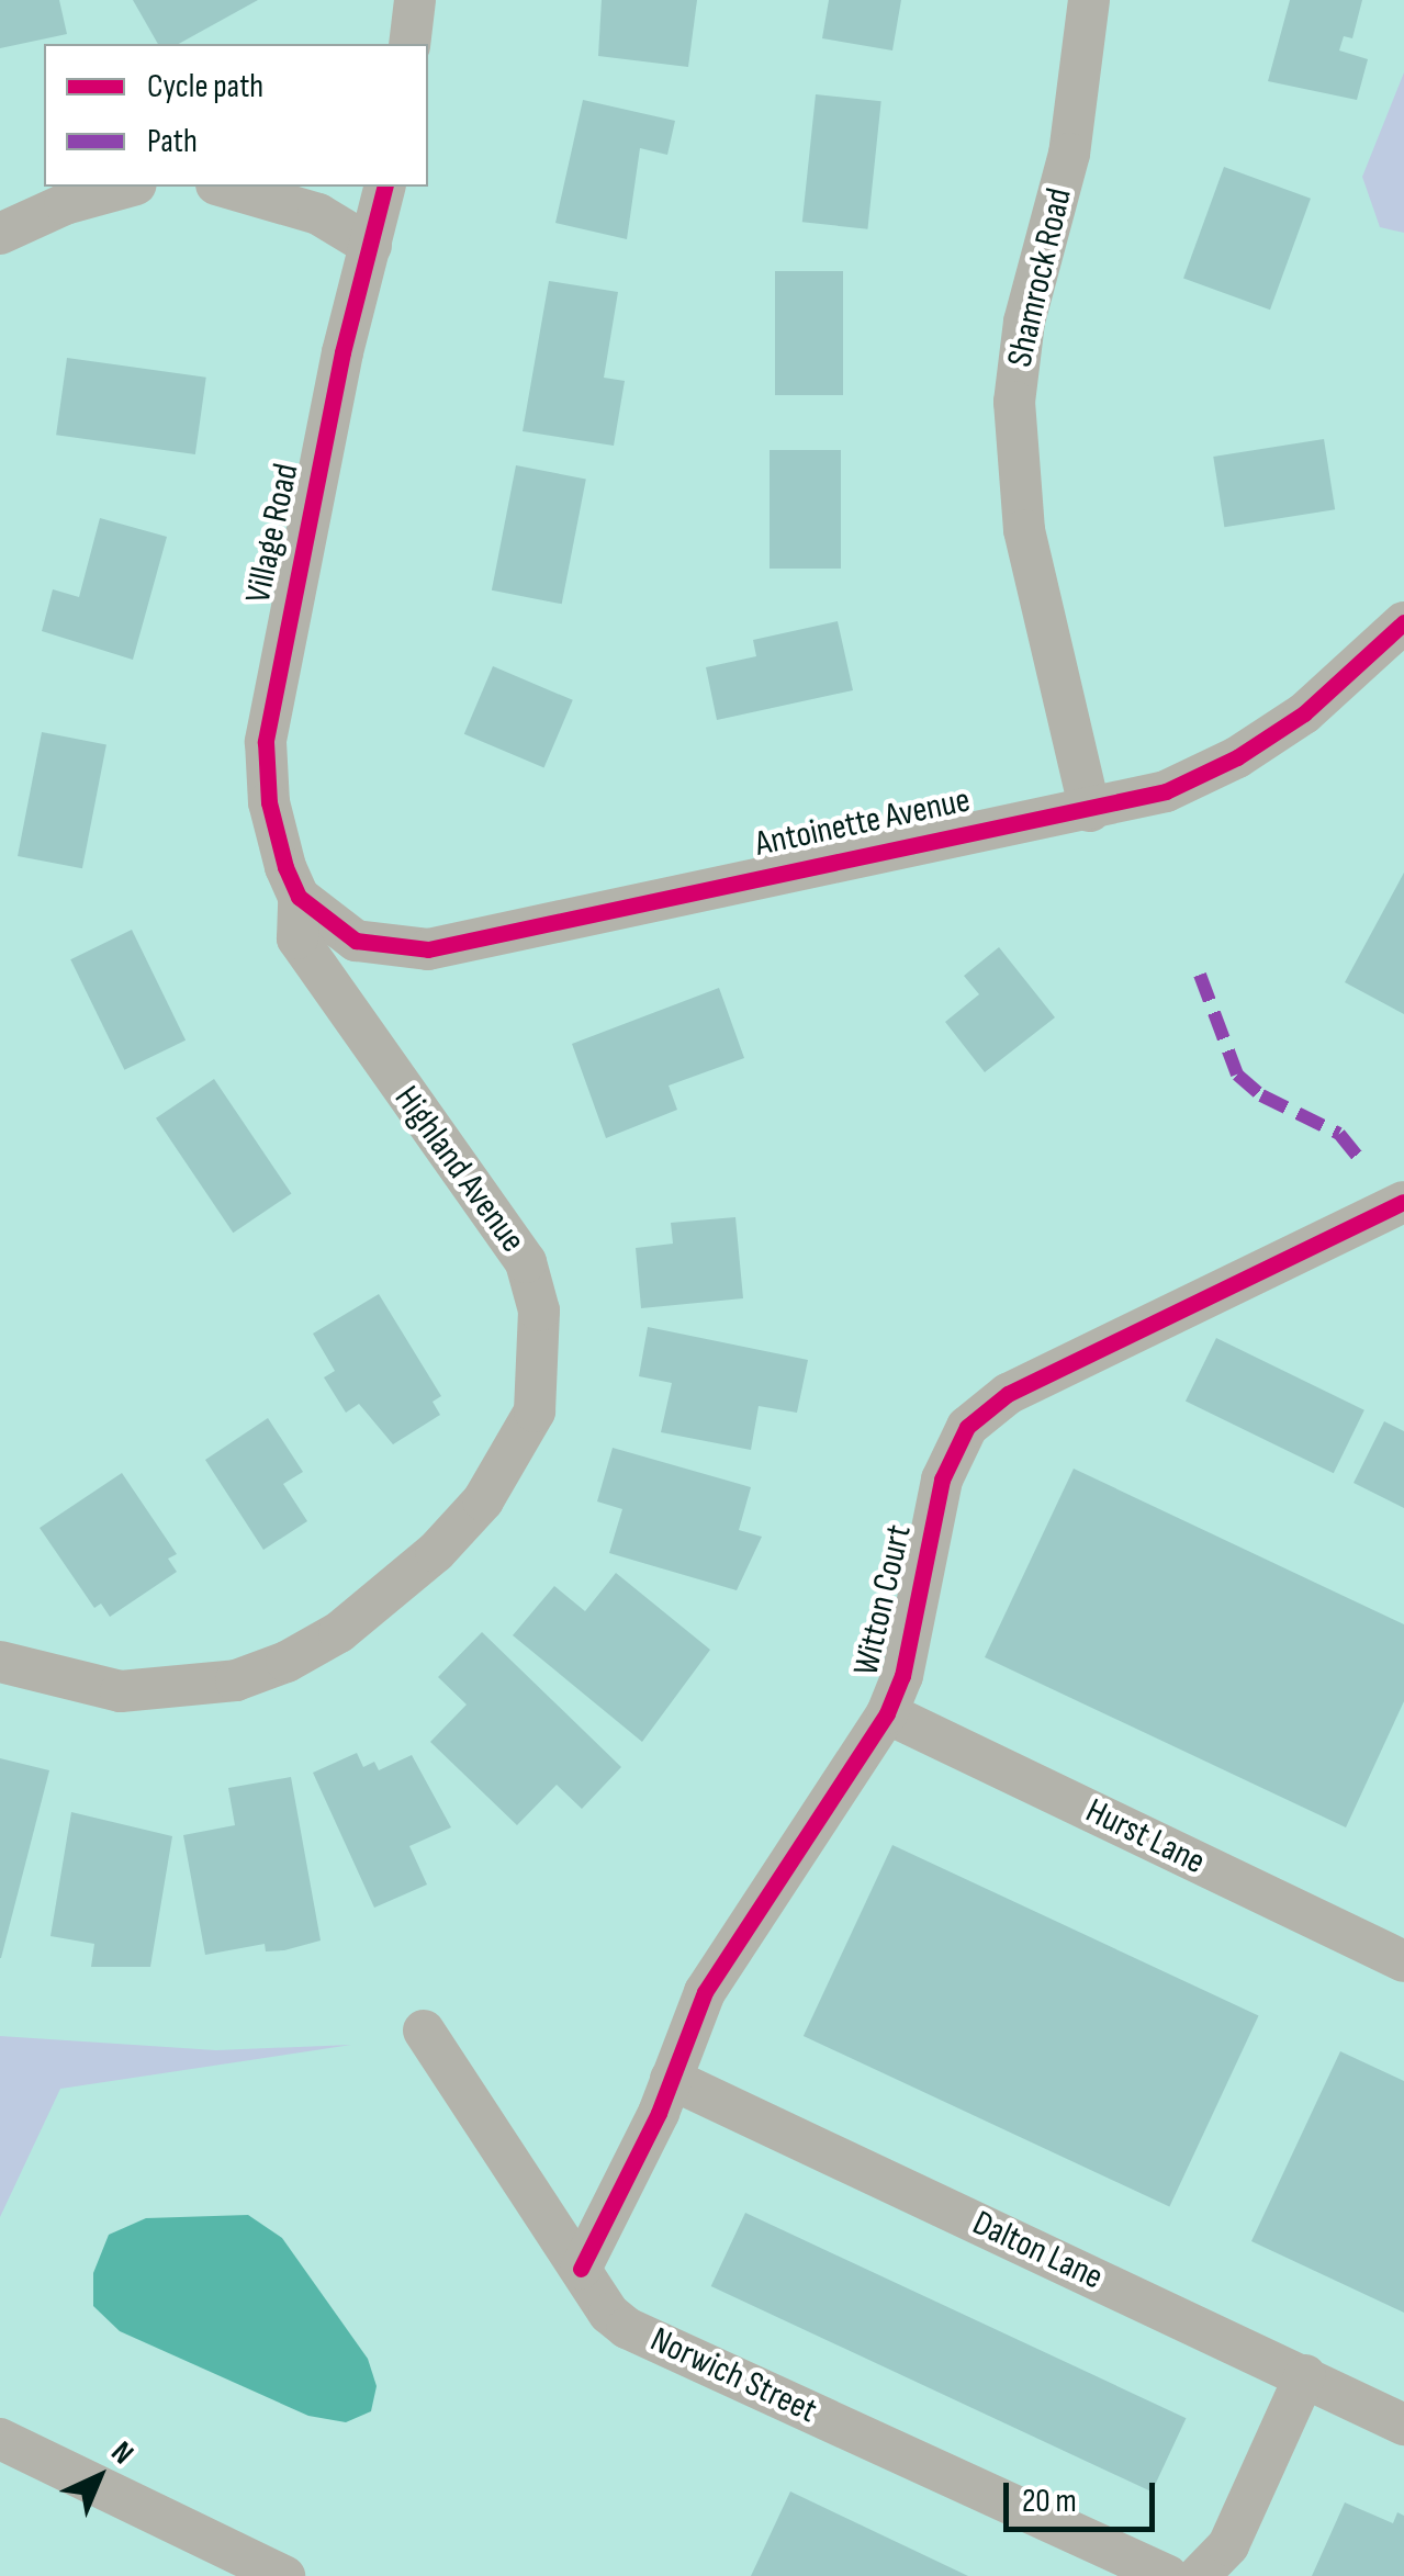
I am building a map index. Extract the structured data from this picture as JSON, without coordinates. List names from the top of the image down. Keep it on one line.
{"streets":{"street":["Shamrock Road","Village Road","Antoinette Avenue","Highland Avenue","Witton Court","Hurst Lane","Dalton Lane","Norwich Street"]},"crossings":[["Shamrock Road","Antoinette Avenue"],["Village Road","Antoinette Avenue"],["Village Road","Highland Avenue"],["Antoinette Avenue","Highland Avenue"],["Witton Court","Hurst Lane"],["Witton Court","Dalton Lane"],["Witton Court","Norwich Street"]],"legend":["Cycle path","Path"],"scale_bar":"20 m","north":"top right"}
